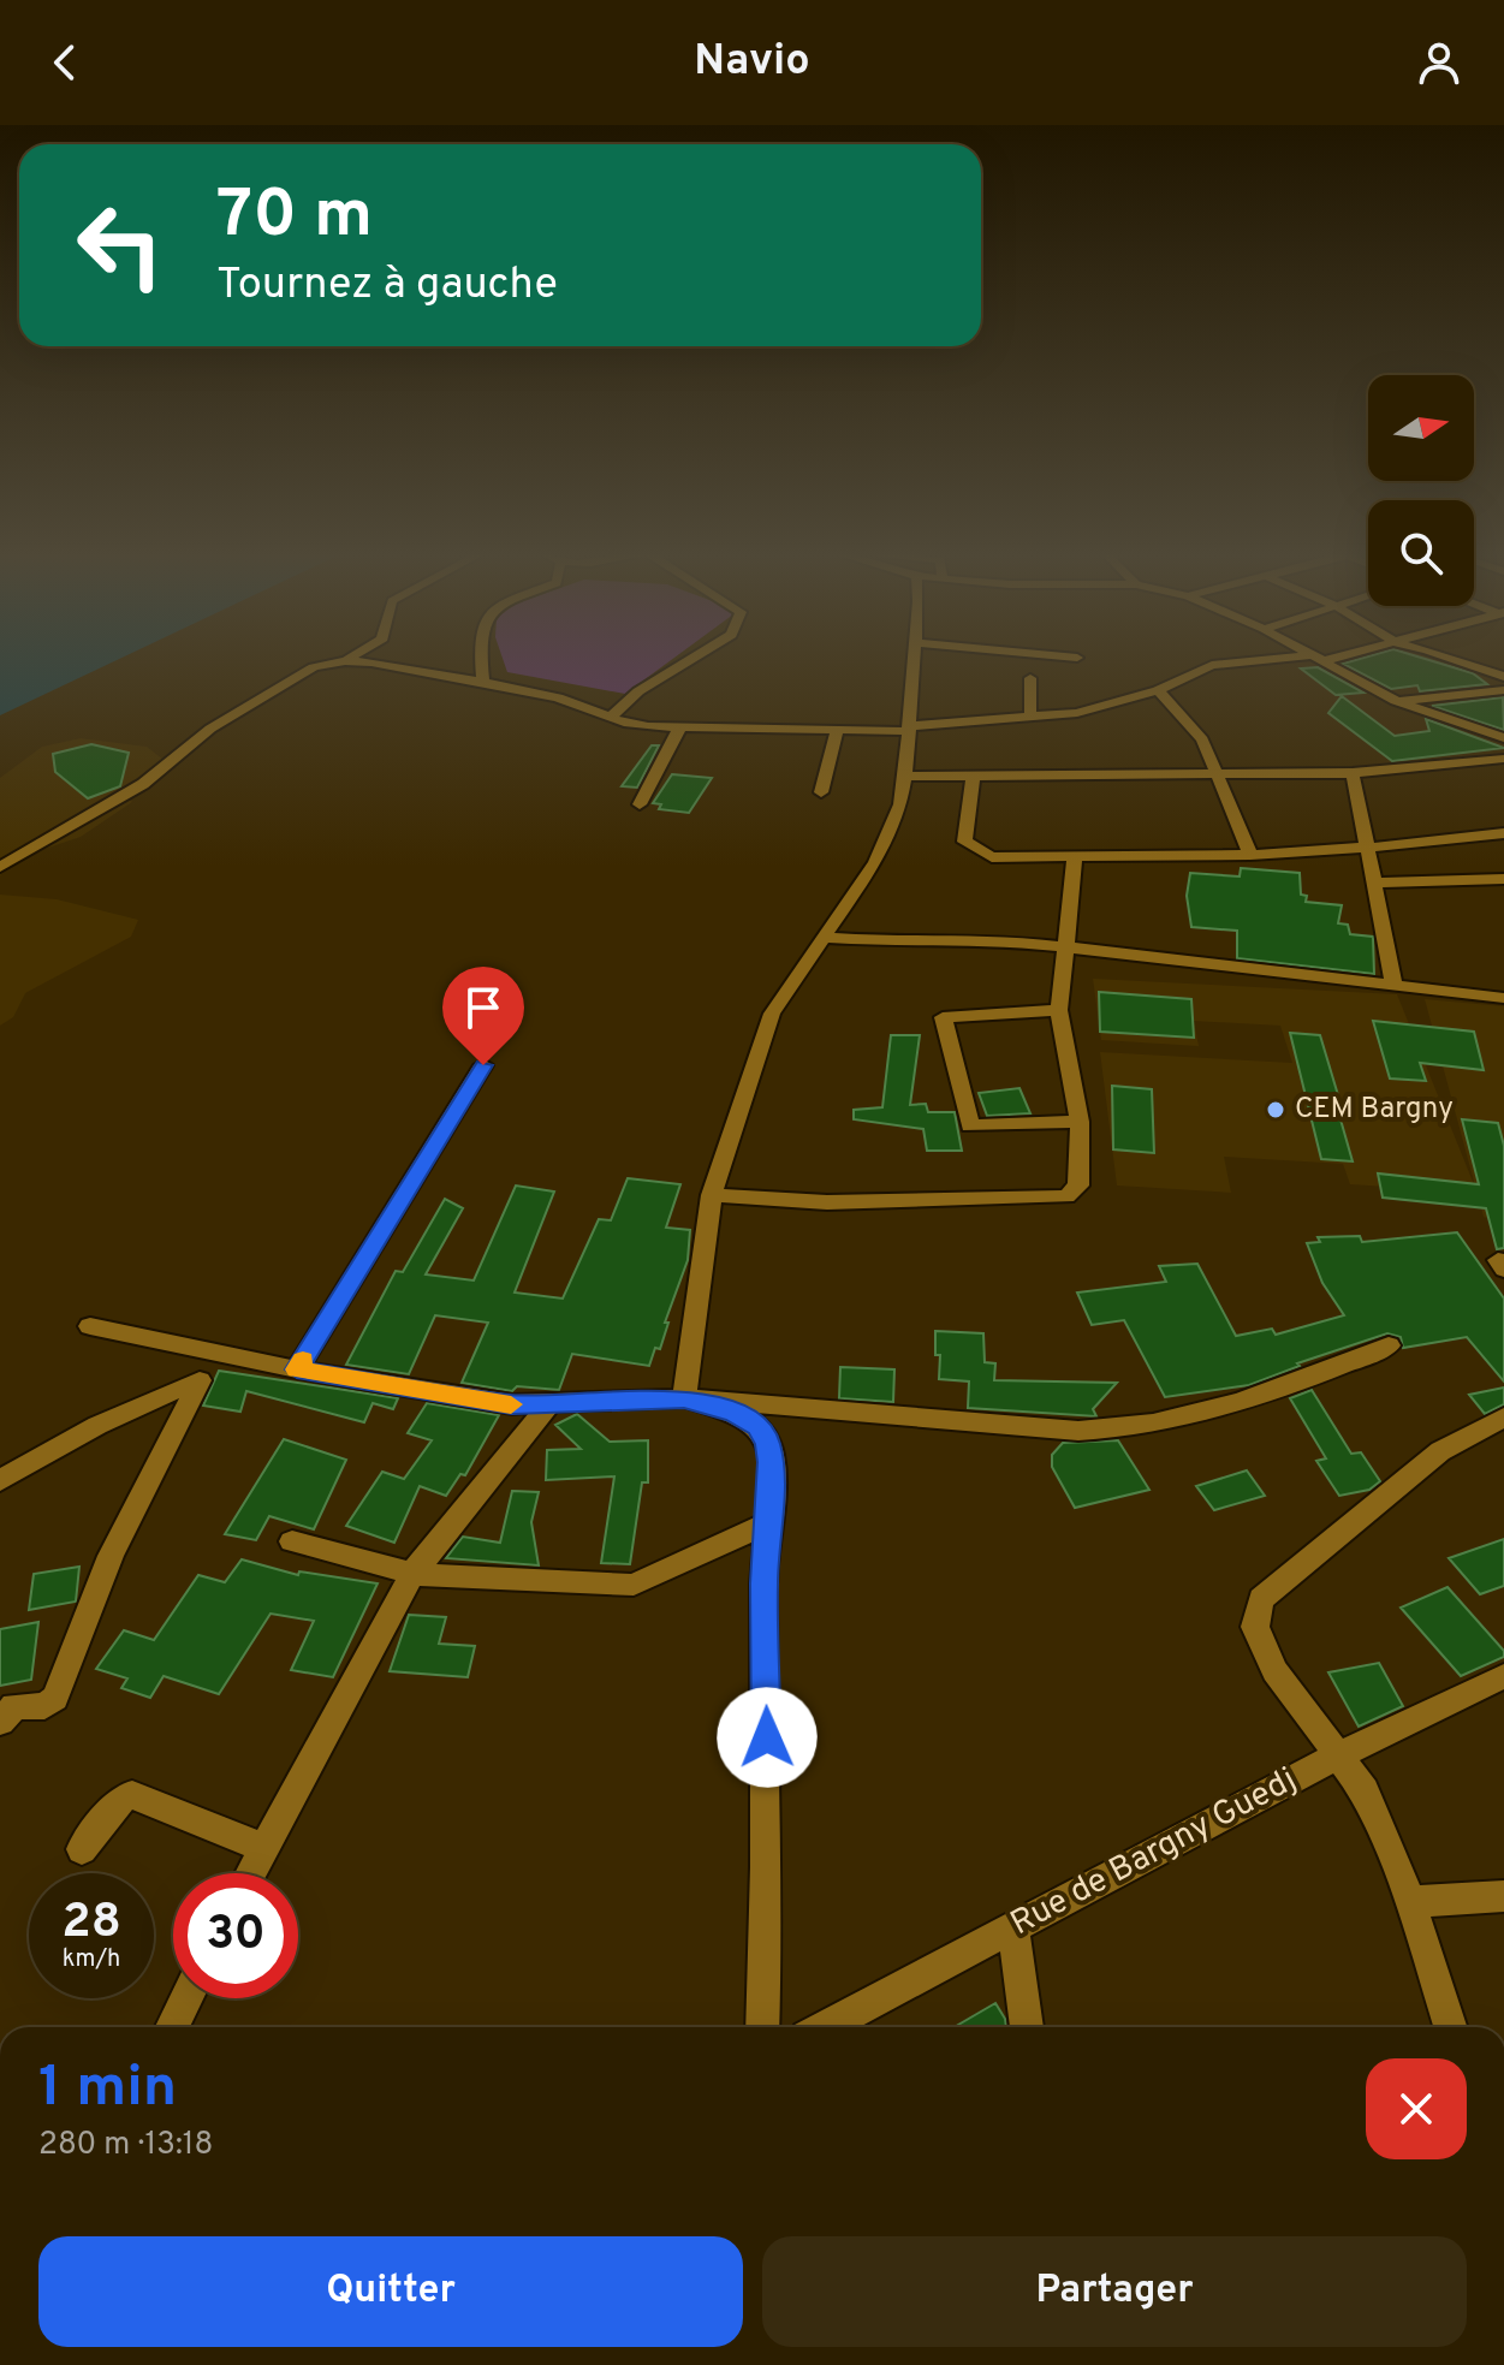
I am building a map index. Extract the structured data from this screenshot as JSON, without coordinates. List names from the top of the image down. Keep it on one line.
{"streets":{"street":["Rue de Bargny Guedj"]},"places":["CEM Bargny"],"north":"right","page":{"header":"Navio","turn":["70 m","Tournez à gauche"],"speed":"28 km/h","limit":"30","heading":["1 min","280 m · 13:18"],"buttons":["Quitter","Partager"]}}
